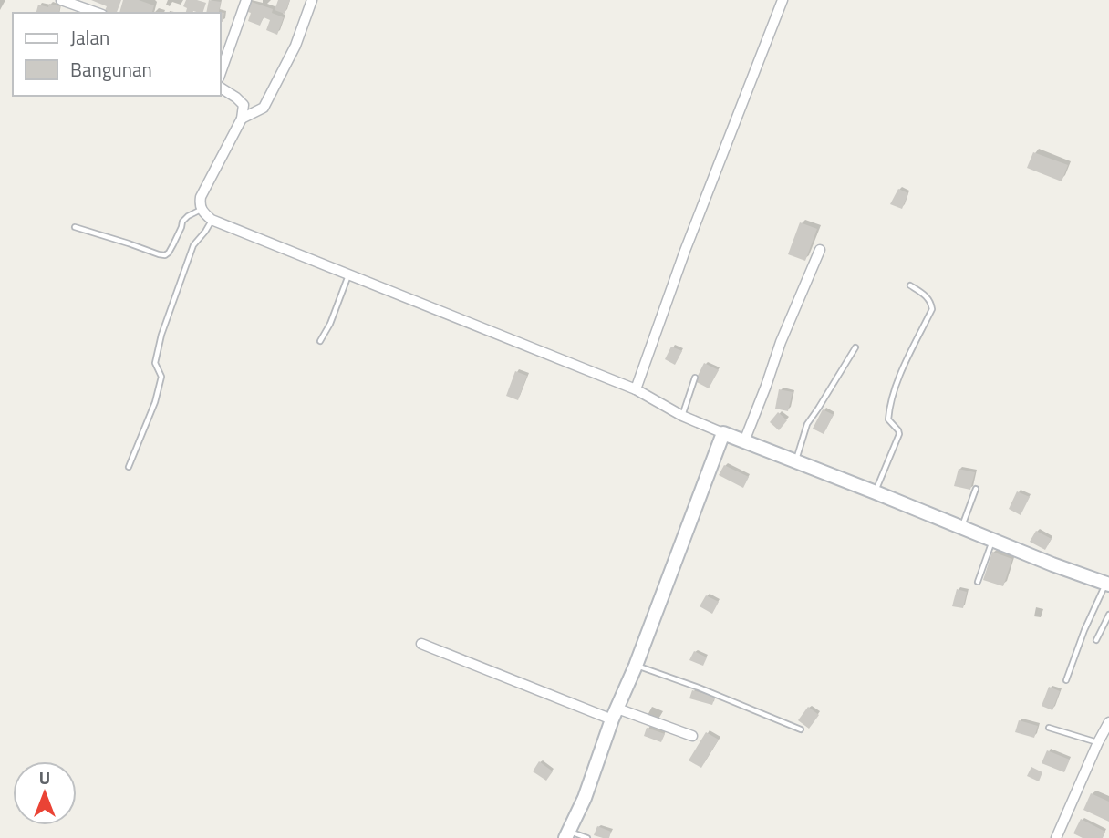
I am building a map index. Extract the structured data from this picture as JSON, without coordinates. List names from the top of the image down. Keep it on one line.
{"legend":["Jalan","Bangunan"],"north":"top"}
